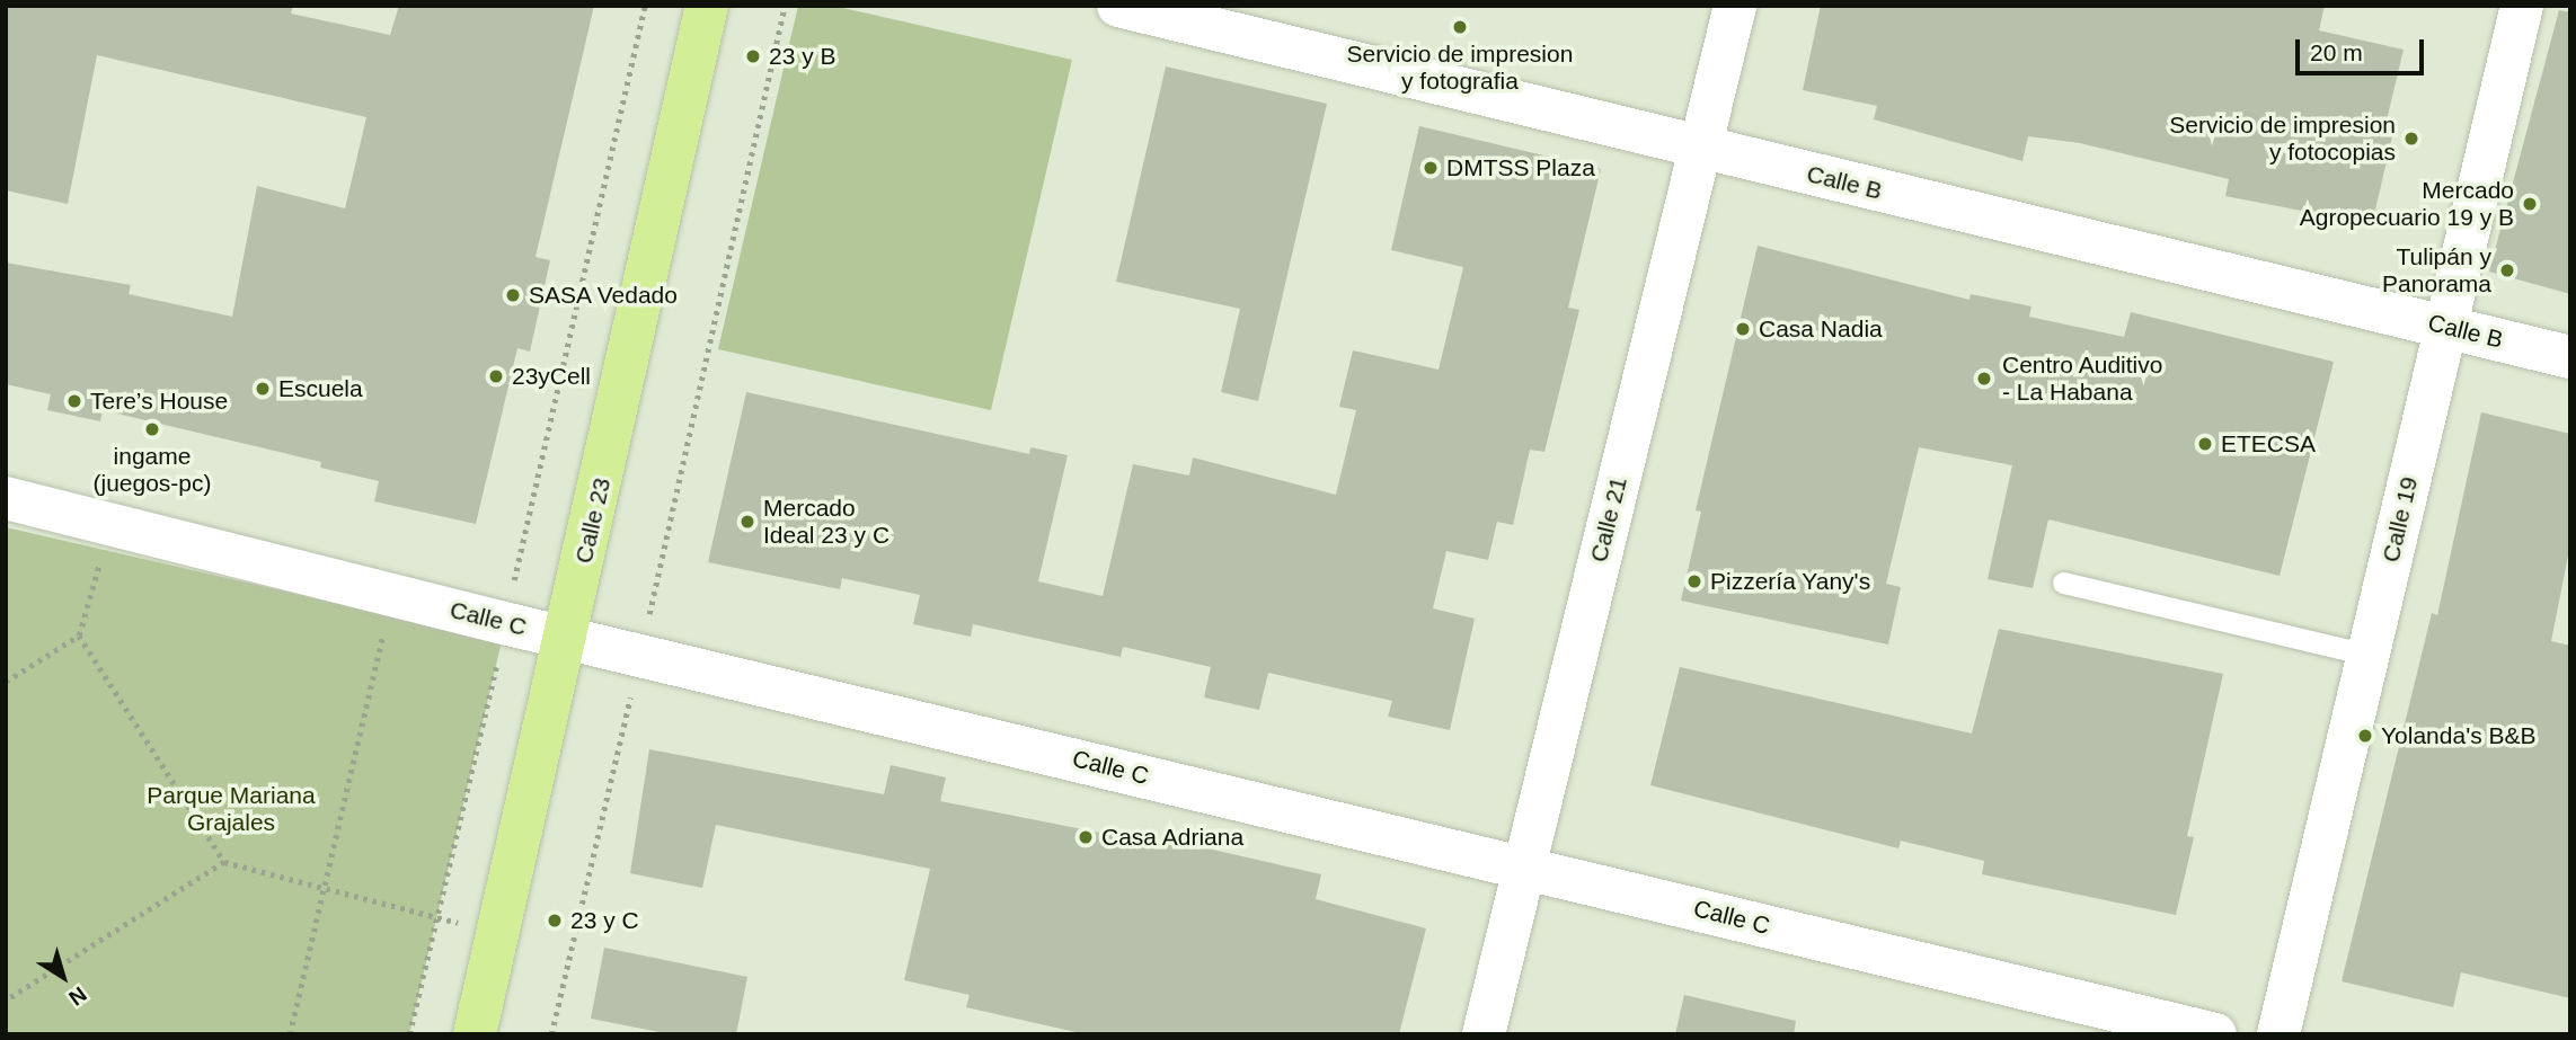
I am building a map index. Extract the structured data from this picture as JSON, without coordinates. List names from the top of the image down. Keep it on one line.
{"streets":{"main road":["Calle 23"],"street":["Calle B","Calle 21","Calle 19","Calle C"]},"crossings":[["Calle B","Calle 21"],["Calle B","Calle 19"],["Calle 21","Calle C"],["Calle 23","Calle C"]],"parks":["Parque Mariana Grajales"],"places":["Servicio de impresion y fotografia","23 y B","Servicio de impresion y fotocopias","DMTSS Plaza","Mercado Agropecuario 19 y B","Tulipán y Panorama","SASA Vedado","Casa Nadia","23yCell","Centro Auditivo - La Habana","Escuela","Tere’s House","ingame (juegos-pc)","ETECSA","Mercado Ideal 23 y C","Pizzería Yany's","Yolanda's B&B","Casa Adriana","23 y C"],"scale_bar":"20 m","north":"bottom right"}
